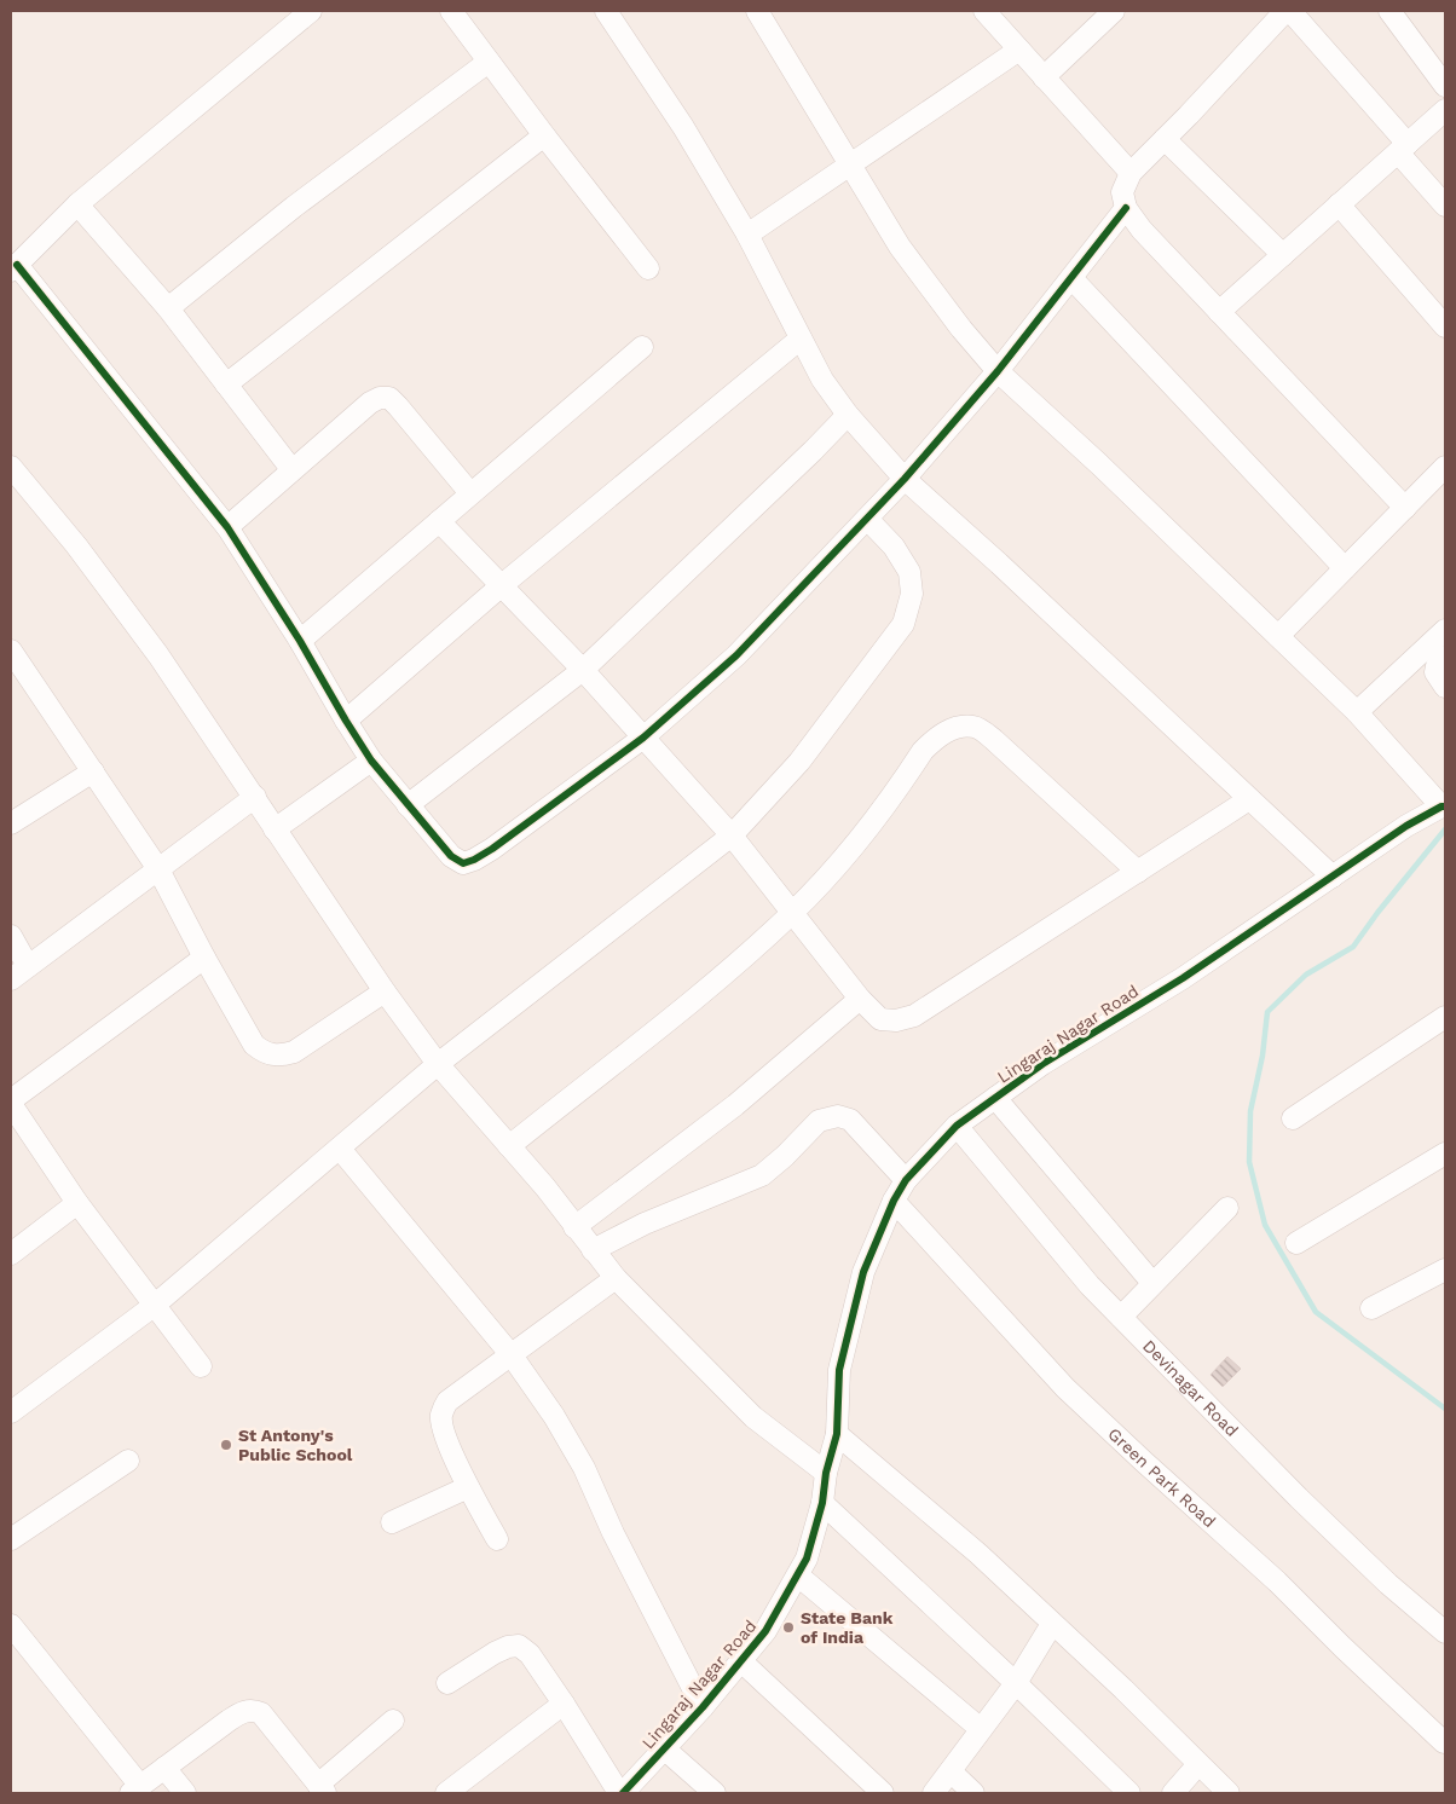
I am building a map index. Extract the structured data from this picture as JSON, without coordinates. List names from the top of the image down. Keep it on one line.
{"streets":{"street":["Lingaraj Nagar Road","Devinagar Road","Green Park Road"]},"crossings":[["Lingaraj Nagar Road","Devinagar Road"],["Lingaraj Nagar Road","Green Park Road"]],"places":["St Antony's Public School","State Bank of India"]}
